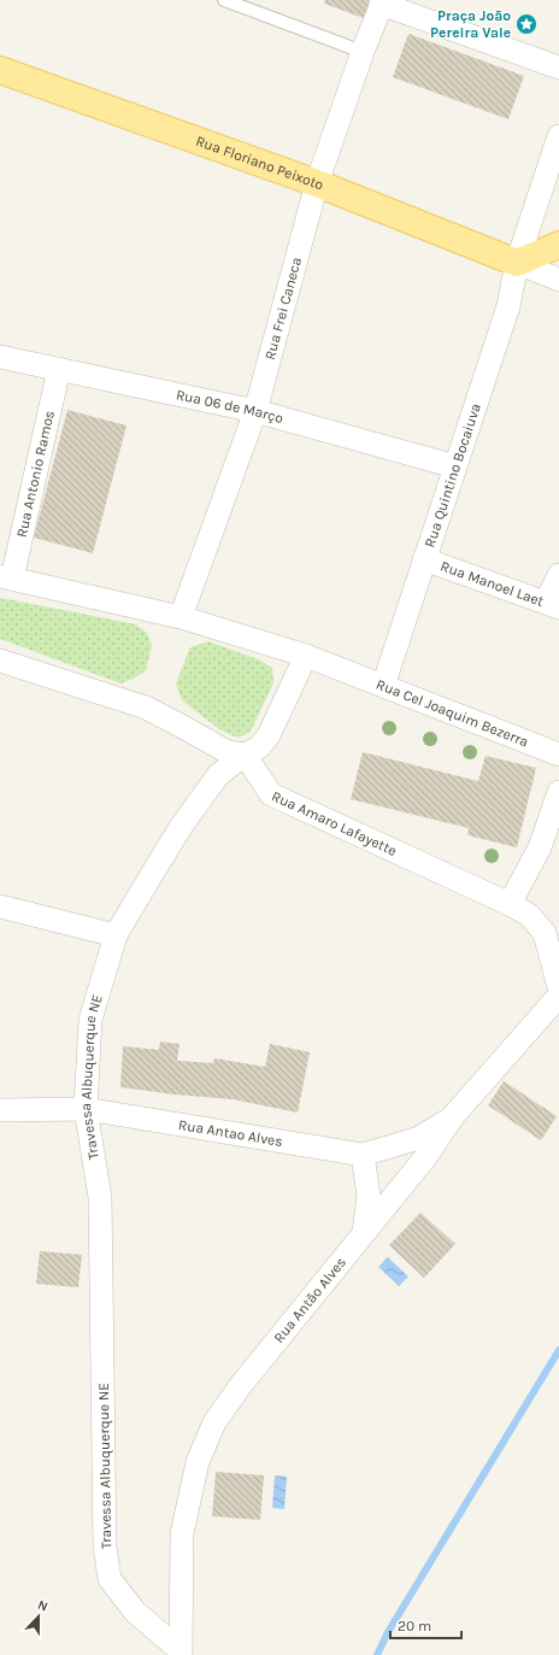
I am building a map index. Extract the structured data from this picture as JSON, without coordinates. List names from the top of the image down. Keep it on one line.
{"streets":{"main road":["Rua Floriano Peixoto"],"street":["Rua Frei Caneca","Rua 06 de Março","Rua Antonio Ramos","Rua Quintino Bocaiuva","Rua Manoel Laet","Rua Cel Joaquim Bezerra","Rua Amaro Lafayette","Travessa Albuquerque NE","Rua Antao Alves","Rua Antão Alves"]},"crossings":[["Rua Floriano Peixoto","Rua Frei Caneca"],["Rua Floriano Peixoto","Rua Quintino Bocaiuva"],["Rua Frei Caneca","Rua 06 de Março"],["Rua 06 de Março","Rua Antonio Ramos"],["Rua 06 de Março","Rua Quintino Bocaiuva"],["Rua Quintino Bocaiuva","Rua Manoel Laet"],["Rua Quintino Bocaiuva","Rua Cel Joaquim Bezerra"],["Rua Cel Joaquim Bezerra","Travessa Albuquerque NE"],["Rua Amaro Lafayette","Travessa Albuquerque NE"],["Travessa Albuquerque NE","Rua Antao Alves"],["Travessa Albuquerque NE","Rua Antão Alves"],["Rua Antao Alves","Rua Antão Alves"]],"places":{"place":["Praça João Pereira Vale"]},"scale_bar":"20 m","north":"top"}
